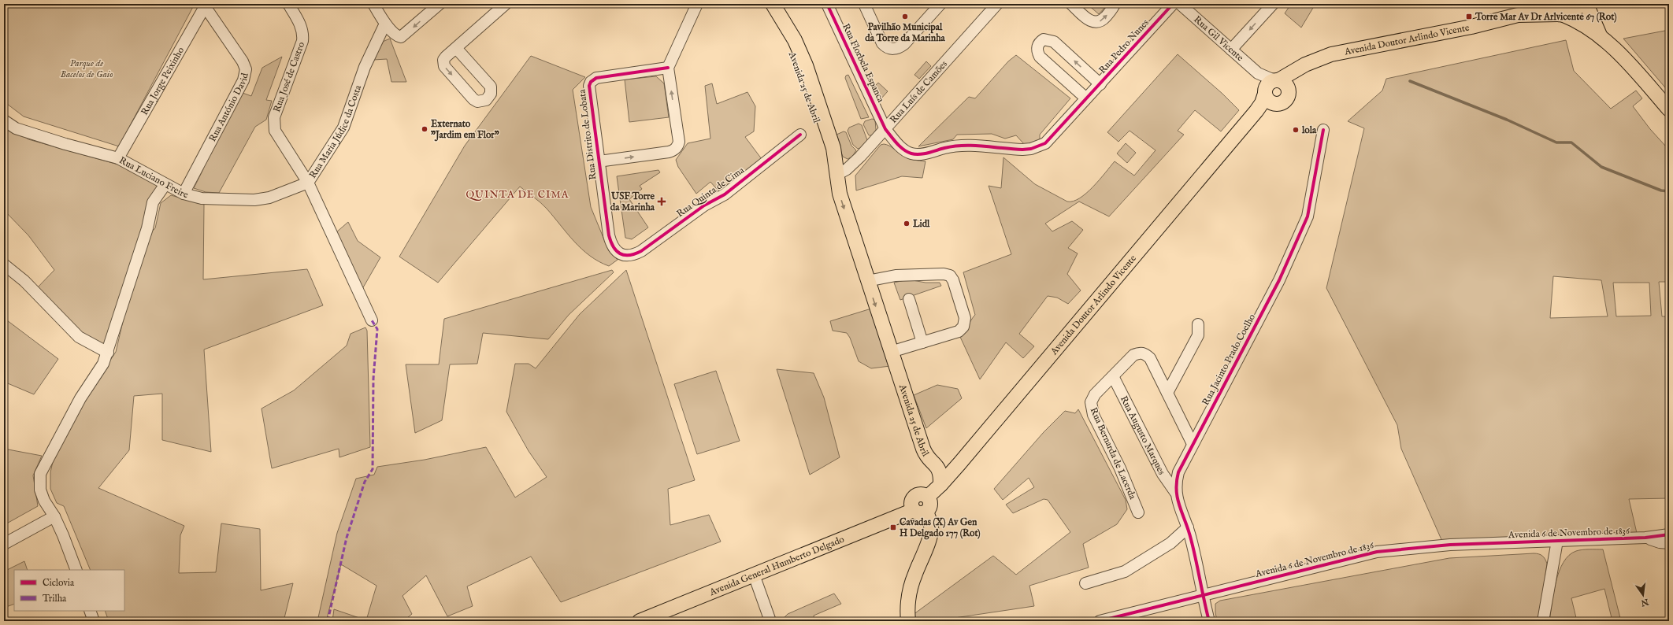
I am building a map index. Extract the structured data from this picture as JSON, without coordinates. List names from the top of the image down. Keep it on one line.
{"streets":{"main road":["Avenida Doutor Arlindo Vicente","Avenida 25 de Abril","Avenida General Humberto Delgado"],"street":["Rua Gil Vicente","Rua Pedro Nunes","Rua Florbela Espanca","Rua José de Castro","Rua Jorge Peixinho","Rua Luís de Camões","Rua António David","Rua Maria Júdice da Costa","Rua Distrito de Lobata","Rua Luciano Freire","Rua Quinta de Cima","Rua Jacinto Prado Coelho","Rua Augusto Marques","Rua Bernarda de Lacerda","Avenida 6 de Novembro de 1836"]},"crossings":[["Rua Gil Vicente","Avenida Doutor Arlindo Vicente"],["Avenida Doutor Arlindo Vicente","Avenida 25 de Abril"],["Avenida Doutor Arlindo Vicente","Avenida General Humberto Delgado"],["Rua Pedro Nunes","Rua Florbela Espanca"],["Rua Florbela Espanca","Rua Luís de Camões"],["Rua José de Castro","Rua Maria Júdice da Costa"],["Rua José de Castro","Rua Luciano Freire"],["Rua Jorge Peixinho","Rua António David"],["Rua Jorge Peixinho","Rua Luciano Freire"],["Avenida 25 de Abril","Rua Luís de Camões"],["Rua António David","Rua Luciano Freire"],["Rua Maria Júdice da Costa","Rua Luciano Freire"],["Rua Distrito de Lobata","Rua Quinta de Cima"],["Rua Jacinto Prado Coelho","Rua Augusto Marques"],["Rua Jacinto Prado Coelho","Rua Bernarda de Lacerda"],["Rua Jacinto Prado Coelho","Avenida 6 de Novembro de 1836"],["Rua Augusto Marques","Rua Bernarda de Lacerda"]],"districts":["QUINTA DE CIMA"],"parks":["Parque de Bacelos de Gaio"],"places":{"other":["Pavilhão Municipal da Torre da Marinha","Externato \"Jardim em Flor\"","lola","Lidl"],"transit":["Torre Mar Av Dr Arlvicente 67 (Rot)","Cavadas (X) Av Gen H Delgado 177 (Rot)"],"health":["USF Torre da Marinha"]},"legend":["Ciclovia","Trilha"],"north":"bottom"}
